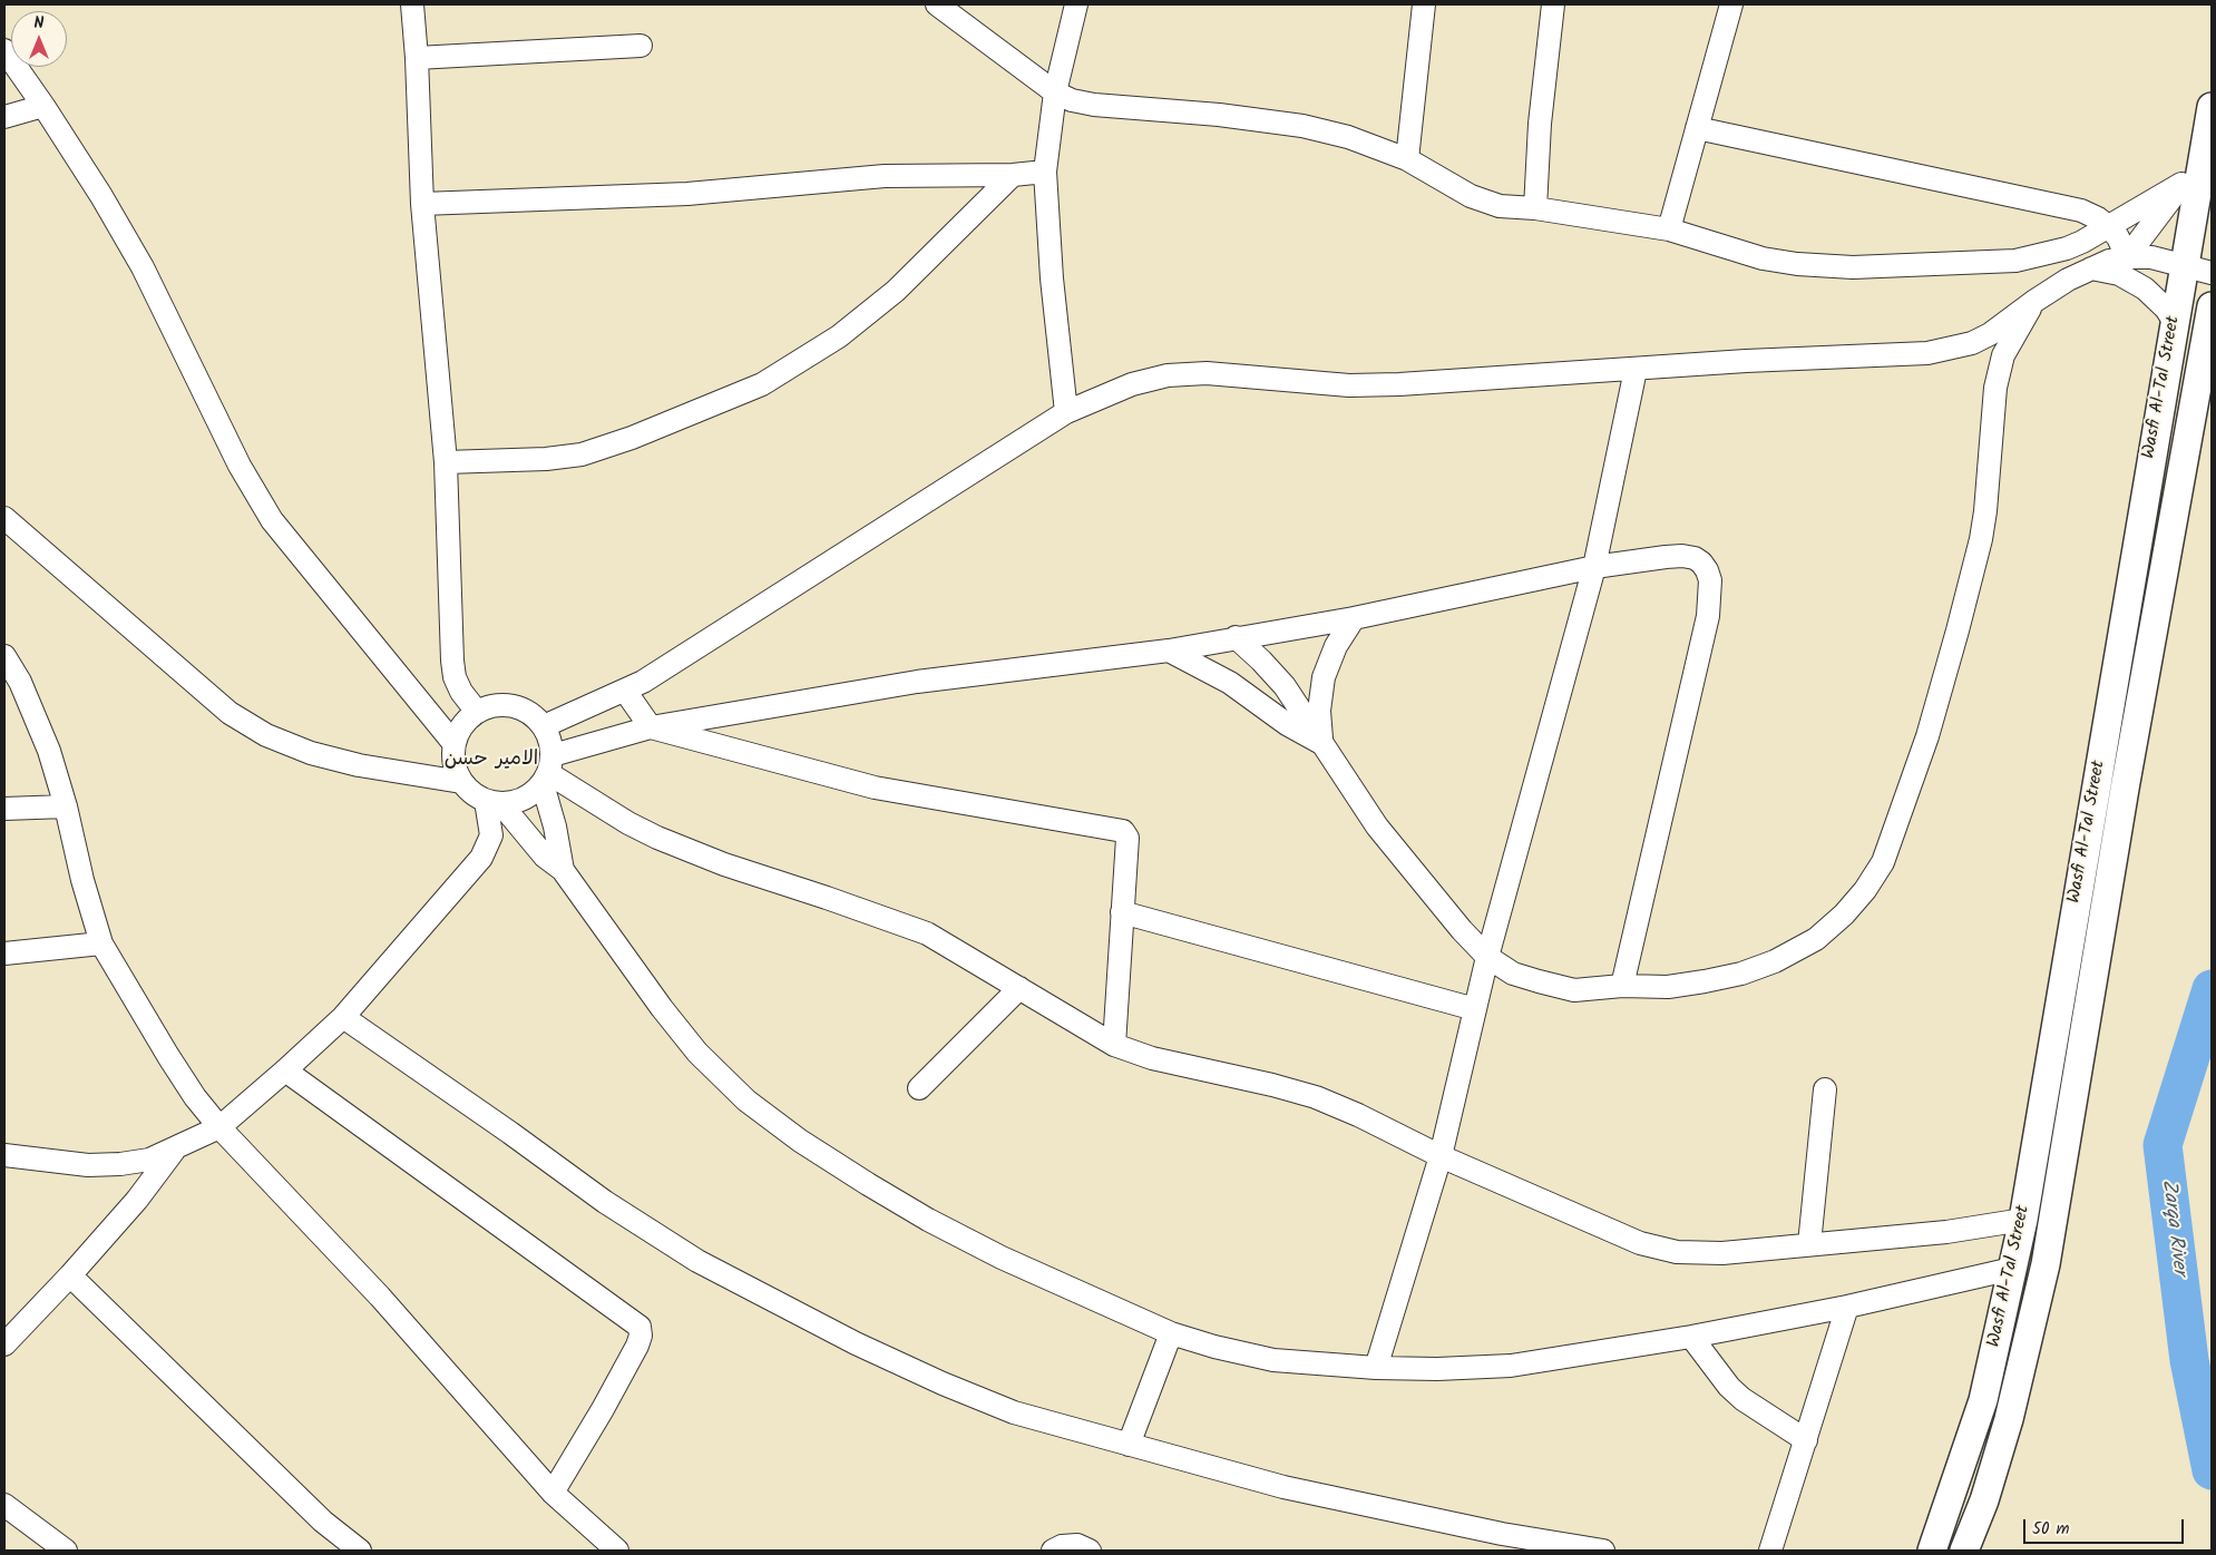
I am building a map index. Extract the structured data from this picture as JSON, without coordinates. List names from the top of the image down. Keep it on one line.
{"streets":{"main road":["Wasfi Al-Tal Street"]},"districts":["الامير حسن"],"water":["Zarqa River"],"scale_bar":"50 m","north":"top"}
